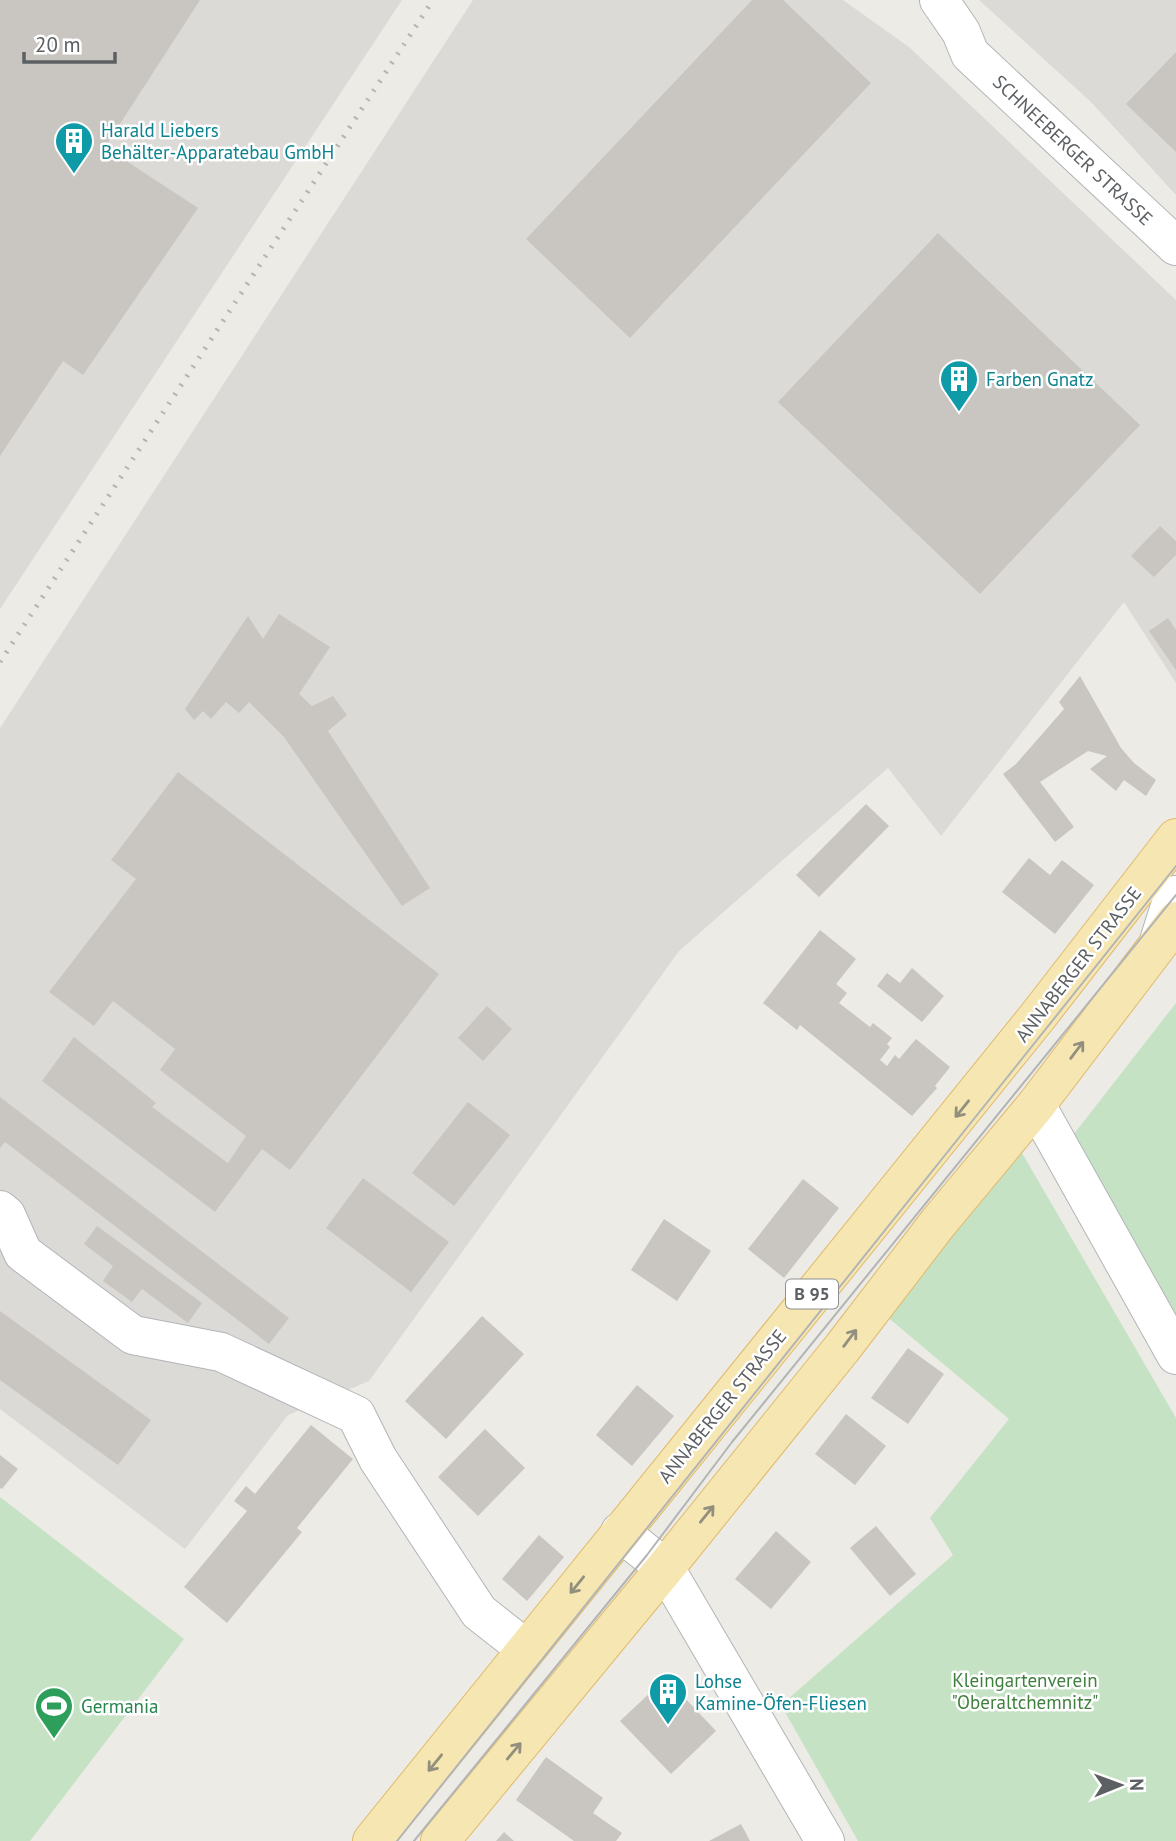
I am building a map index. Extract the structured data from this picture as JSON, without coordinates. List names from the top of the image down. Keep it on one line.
{"streets":{"main road":["ANNABERGER STRASSE","B 95"],"street":["SCHNEEBERGER STRASSE"]},"parks":["Kleingartenverein \"Oberaltchemnitz\""],"places":{"building":["Harald Liebers Behälter-Apparatebau GmbH","Farben Gnatz","Lohse Kamine-Öfen-Fliesen"],"sports":["Germania"]},"scale_bar":"20 m","north":"right"}
